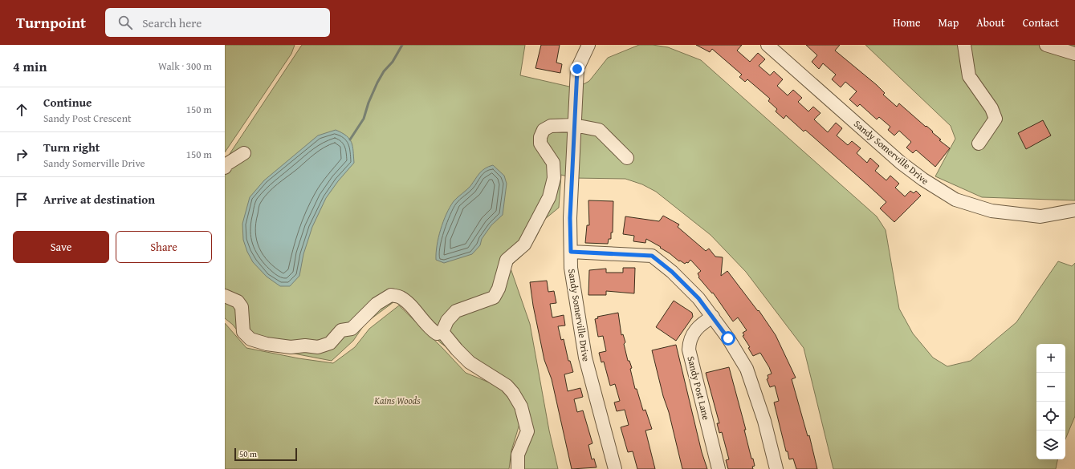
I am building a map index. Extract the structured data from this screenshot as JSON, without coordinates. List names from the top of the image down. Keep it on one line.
{"streets":{"street":["Sandy Somerville Drive","Sandy Post Lane"]},"parks":["Kains Woods"],"scale_bar":"50 m","page":{"header":"Turnpoint","search":"Search here","nav":["Home","Map","About","Contact"],"heading":["4 min","Walk · 300 m"],"list":[["Continue","Sandy Post Crescent","150 m"],["Turn right","Sandy Somerville Drive","150 m"],"Arrive at destination"],"buttons":["Save","Share"],"map_buttons":["+","−"],"scale":"50 m"}}
